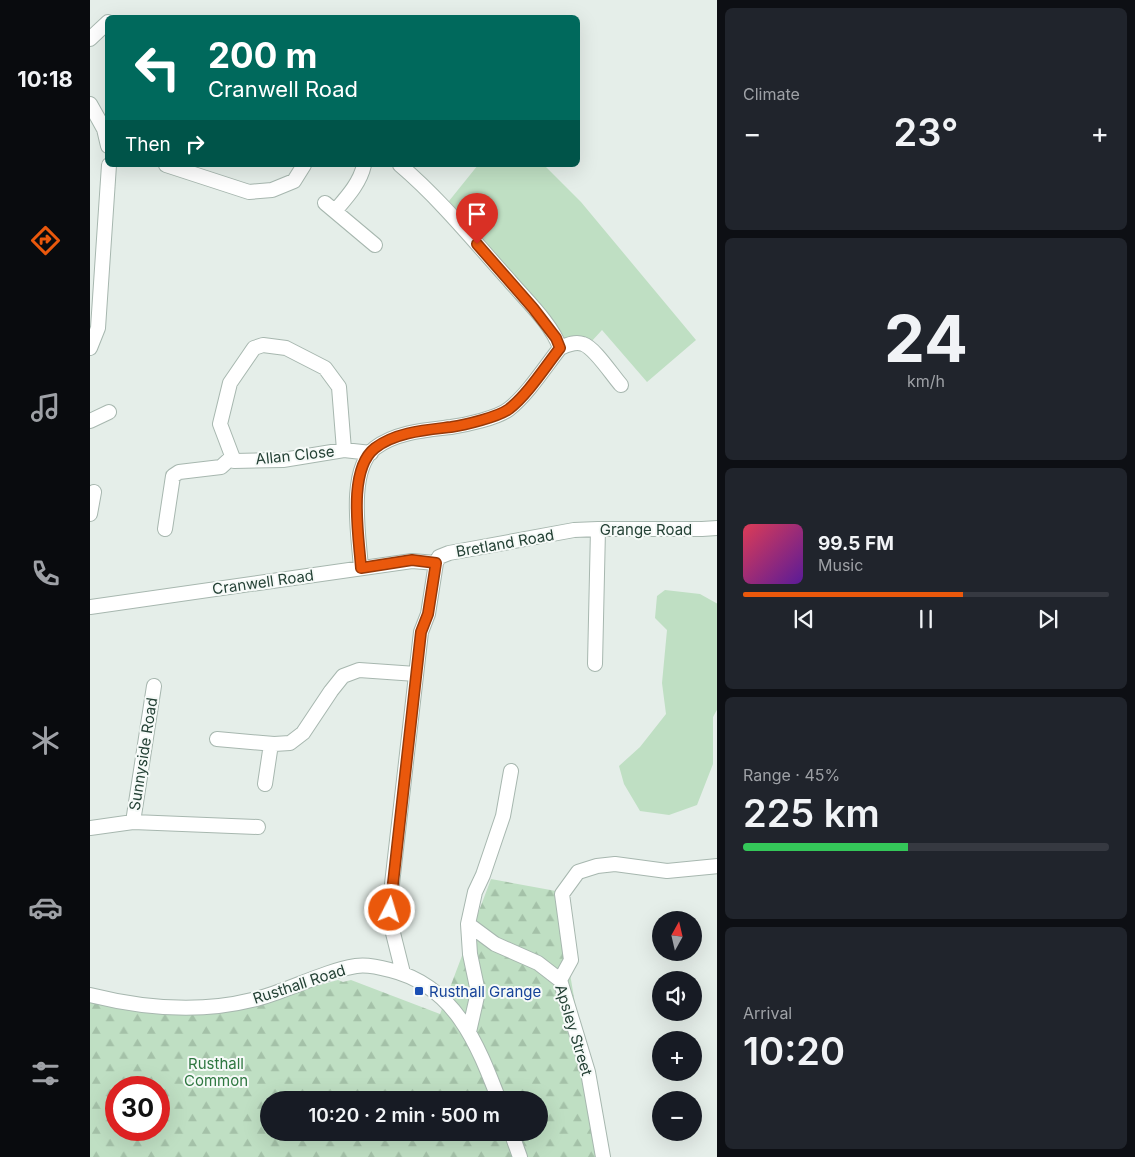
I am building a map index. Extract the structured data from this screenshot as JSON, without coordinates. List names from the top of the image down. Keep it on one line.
{"streets":{"street":["Allan Close","Grange Road","Bretland Road","Cranwell Road","Sunnyside Road","Rusthall Road","Apsley Street"]},"crossings":[["Grange Road","Bretland Road"],["Bretland Road","Cranwell Road"],["Bretland Road","Rusthall Road"]],"parks":["Rusthall Common"],"places":{"transit":["Rusthall Grange"]},"north":"top","page":{"tabs":"10:18","tile":["Climate",["24","km/h"],["Range · 45%","225 km"],["Arrival","10:20"]],"turn":["200 m","Cranwell Road"],"heat":["−","23°","+"],"then":"Then","song":["99.5 FM","Music"],"map_buttons":["+","−"],"limit":"30","trip":"10:20 · 2 min · 500 m"}}
